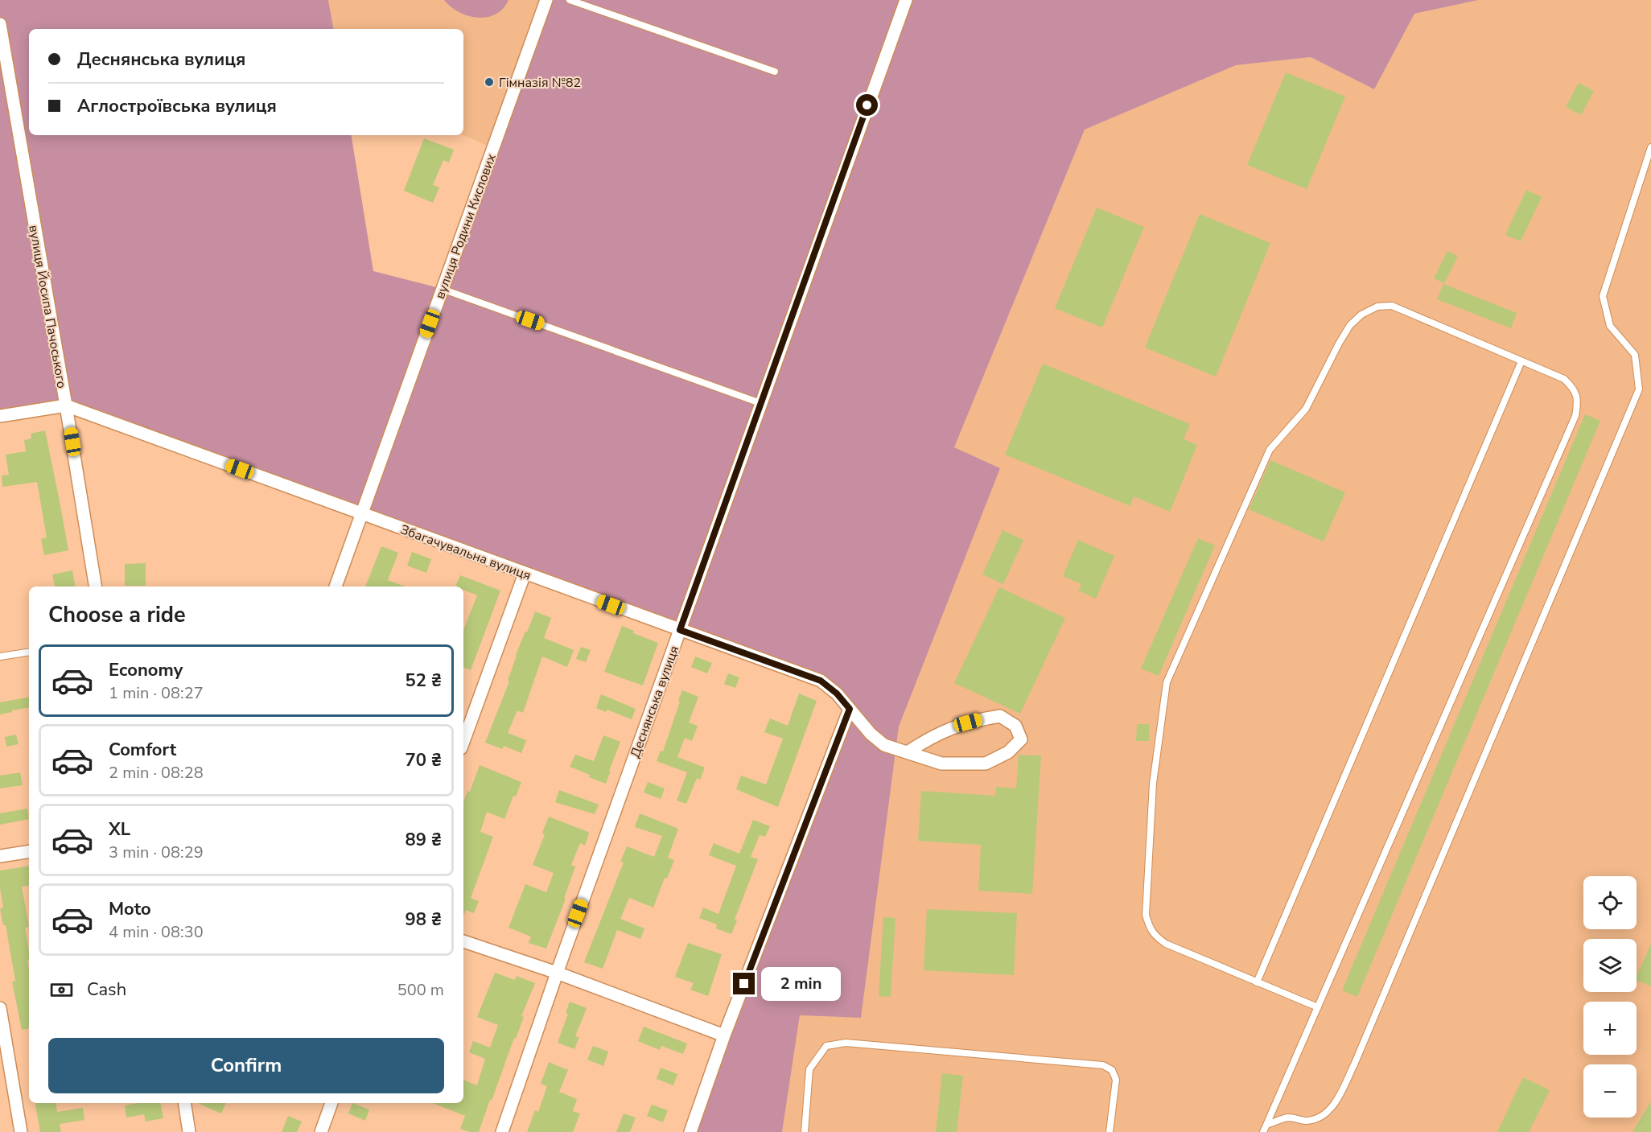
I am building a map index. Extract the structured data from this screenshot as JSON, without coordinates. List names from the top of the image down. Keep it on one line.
{"streets":{"street":["вулиця Родини Кислових","вулиця Йосипа Пачоського","Збагачувальна вулиця","Деснянська вулиця"]},"crossings":[["вулиця Родини Кислових","Збагачувальна вулиця"],["вулиця Йосипа Пачоського","Збагачувальна вулиця"],["Збагачувальна вулиця","Деснянська вулиця"]],"places":["Гімназія №82"],"page":{"banner":["Деснянська вулиця","Аглостроївська вулиця"],"heading":"Choose a ride","list":[{"name":"Economy","note":"1 min · 08:27","value":"52 ₴"},{"name":"Comfort","note":"2 min · 08:28","value":"70 ₴"},{"name":"XL","note":"3 min · 08:29","value":"89 ₴"},{"name":"Moto","note":"4 min · 08:30","value":"98 ₴"}],"map_buttons":["+","−"],"pay":["Cash","500 m"],"bubble":"2 min","buttons":"Confirm"}}
